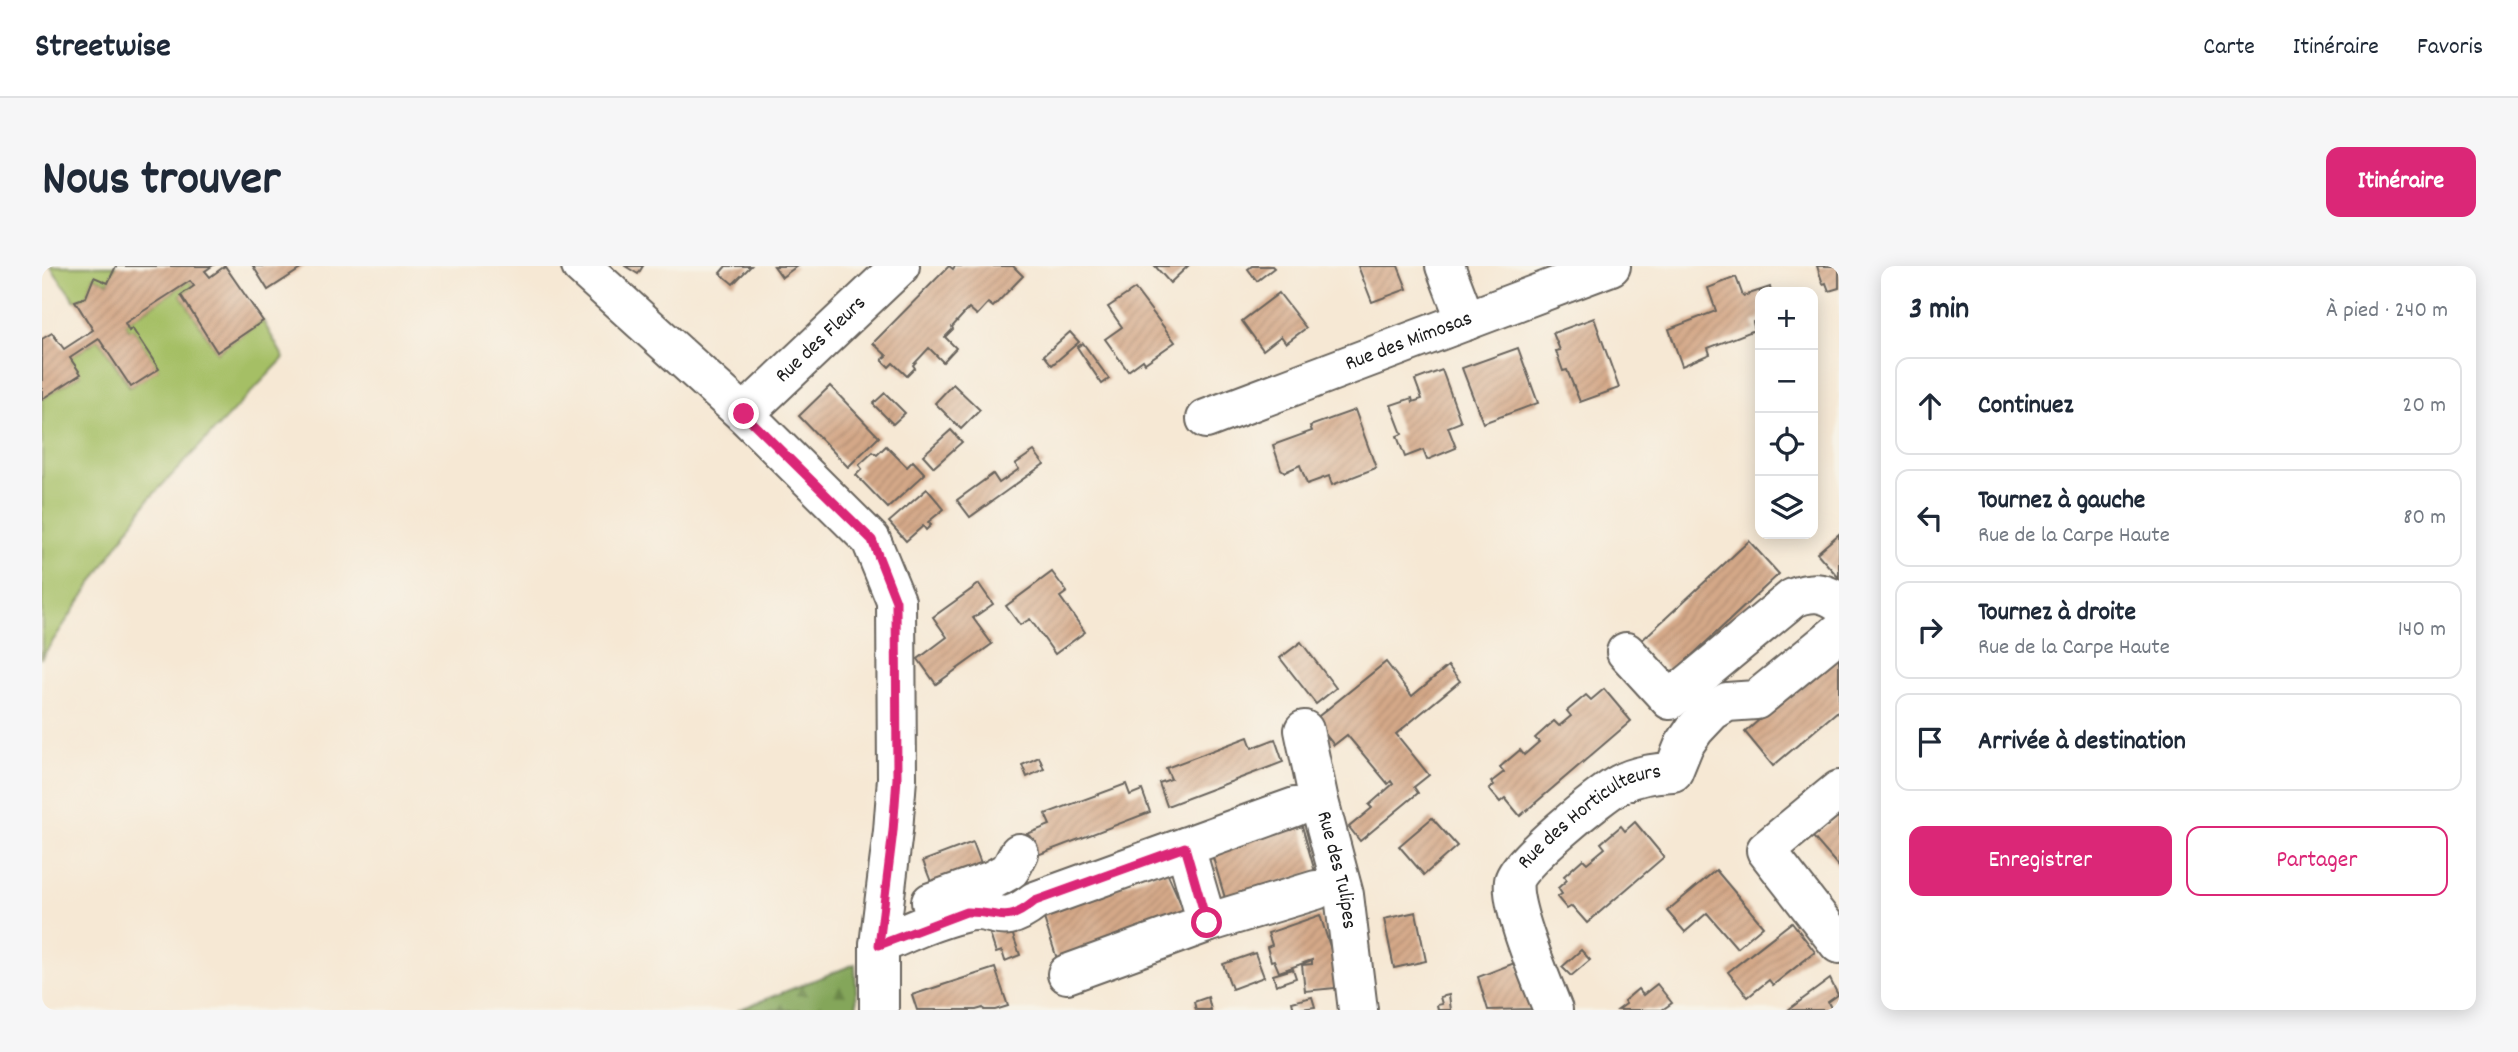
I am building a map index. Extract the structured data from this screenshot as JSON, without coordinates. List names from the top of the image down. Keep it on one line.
{"streets":{"street":["Rue des Fleurs","Rue des Mimosas","Rue des Horticulteurs","Rue des Tulipes"]},"page":{"header":"Streetwise","nav":["Carte","Itinéraire","Favoris"],"title":"Nous trouver","buttons":["Itinéraire",["Enregistrer","Partager"]],"heading":["3 min","À pied · 240 m"],"map_buttons":["+","−"],"list":[["Continuez","20 m"],["Tournez à gauche","Rue de la Carpe Haute","80 m"],["Tournez à droite","Rue de la Carpe Haute","140 m"],"Arrivée à destination"]}}
